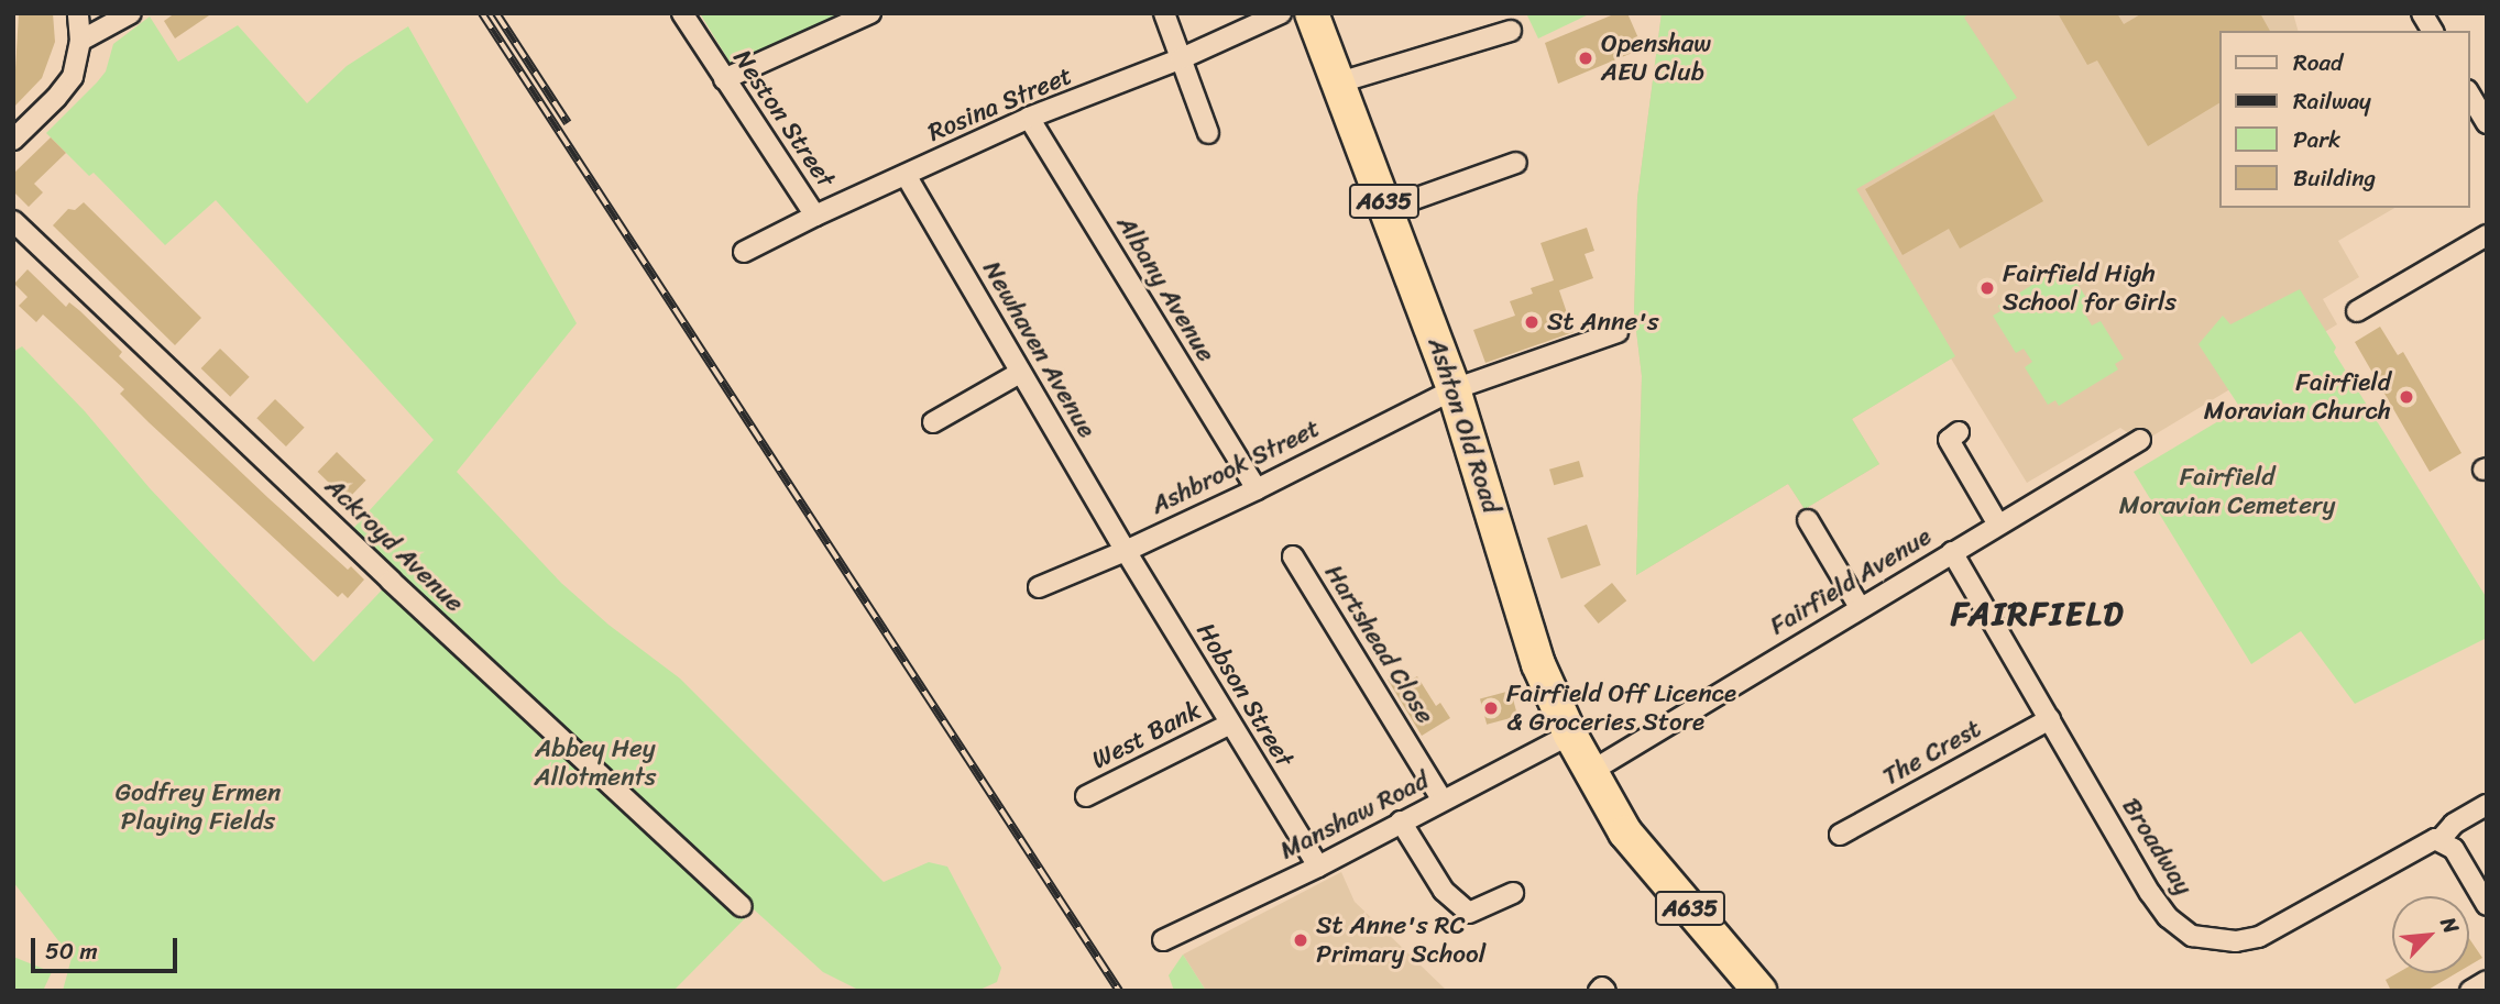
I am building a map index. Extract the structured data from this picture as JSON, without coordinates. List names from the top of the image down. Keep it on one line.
{"streets":{"highway":["A635","Ashton Old Road"],"street":["Rosina Street","Neston Street","Albany Avenue","Newhaven Avenue","Ashbrook Street","Ackroyd Avenue","Fairfield Avenue","Hartshead Close","Hobson Street","West Bank","The Crest","Manshaw Road","Broadway"]},"crossings":[["Rosina Street","Neston Street"],["Rosina Street","Albany Avenue"],["Rosina Street","Newhaven Avenue"],["Albany Avenue","Ashbrook Street"],["Newhaven Avenue","Ashbrook Street"],["Newhaven Avenue","Hobson Street"],["Ashton Old Road","Ashbrook Street"],["Ashton Old Road","Fairfield Avenue"],["Ashton Old Road","Manshaw Road"],["Ashbrook Street","Hobson Street"],["Fairfield Avenue","Broadway"],["Hartshead Close","Manshaw Road"],["Hobson Street","West Bank"],["Hobson Street","Manshaw Road"],["The Crest","Broadway"]],"districts":["FAIRFIELD"],"parks":["Fairfield Moravian Cemetery","Abbey Hey Allotments","Godfrey Ermen Playing Fields"],"places":["Openshaw AEU Club","Fairfield High School for Girls","St Anne's","Fairfield Moravian Church","Fairfield Off Licence & Groceries Store","St Anne's RC Primary School"],"legend":["Road","Railway","Park","Building"],"scale_bar":"50 m","north":"top right"}
